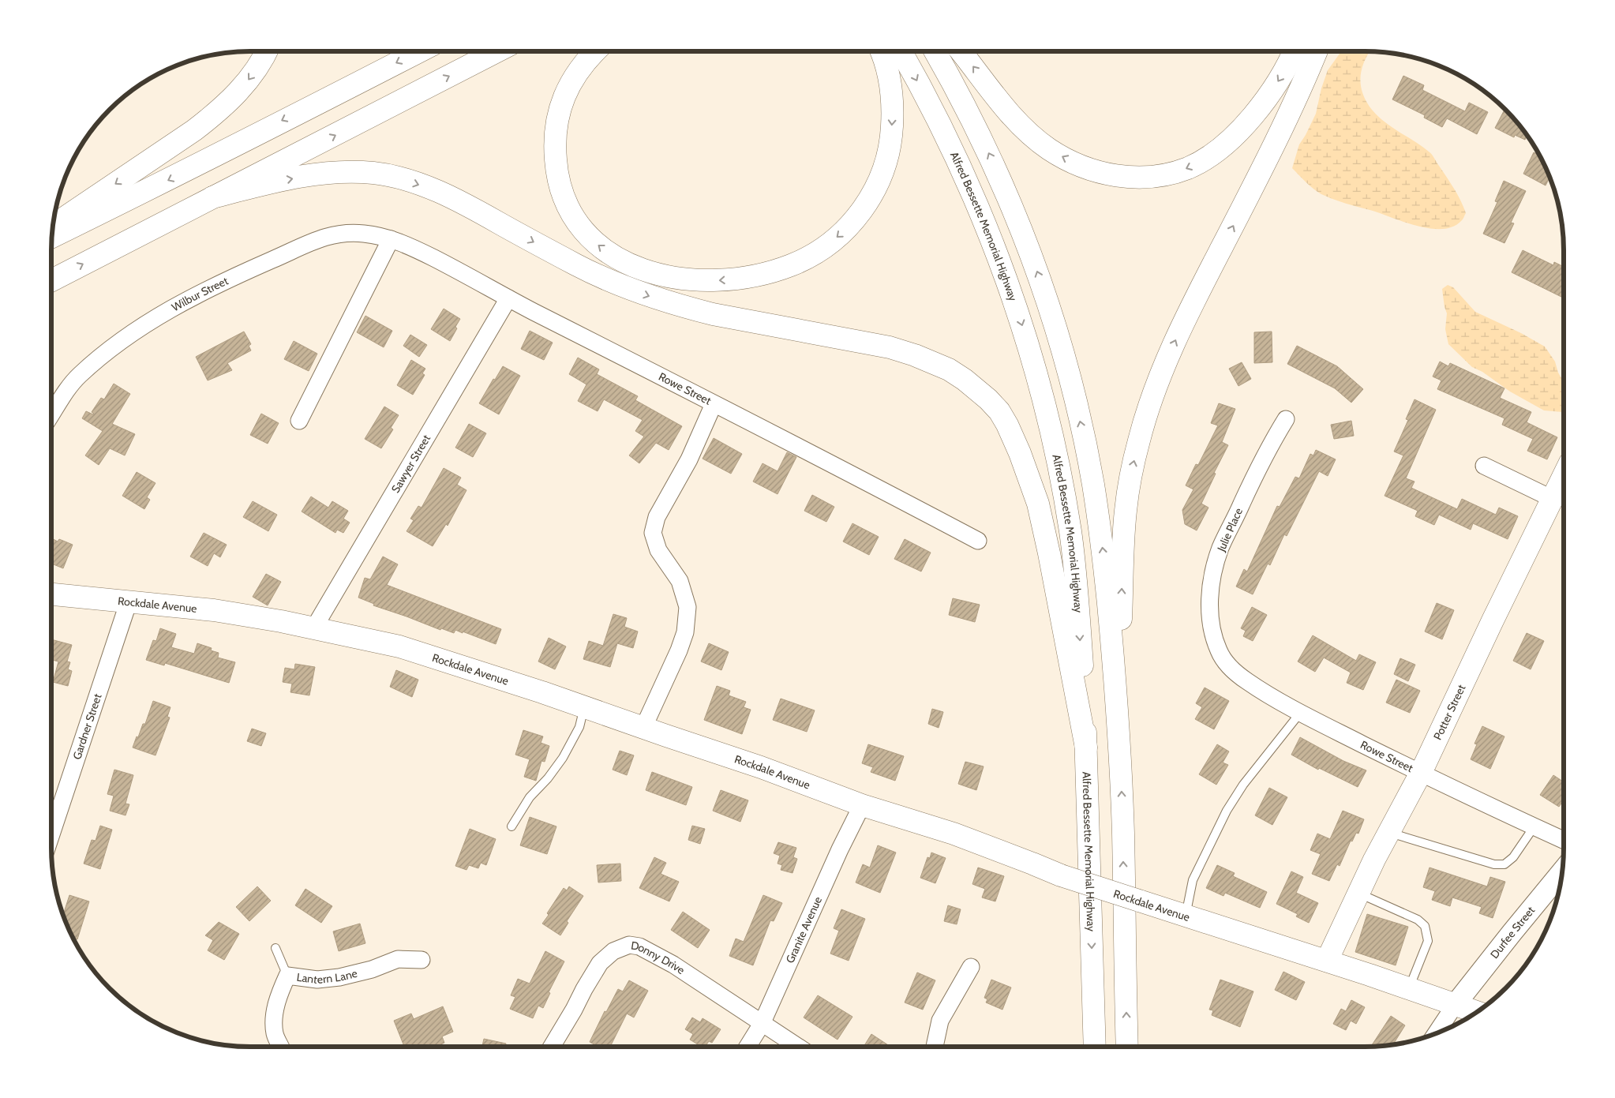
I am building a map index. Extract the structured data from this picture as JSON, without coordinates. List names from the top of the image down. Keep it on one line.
{"streets":{"main road":["Alfred Bessette Memorial Highway","Rockdale Avenue","Potter Street"],"street":["Wilbur Street","Rowe Street","Sawyer Street","Julie Place","Gardner Street","Granite Avenue","Durfee Street","Donny Drive","Lantern Lane"]},"crossings":[["Wilbur Street","Rowe Street"],["Rowe Street","Sawyer Street"],["Rowe Street","Julie Place"],["Rowe Street","Potter Street"],["Sawyer Street","Rockdale Avenue"],["Rockdale Avenue","Potter Street"],["Rockdale Avenue","Gardner Street"],["Rockdale Avenue","Granite Avenue"],["Rockdale Avenue","Durfee Street"],["Granite Avenue","Donny Drive"]]}
